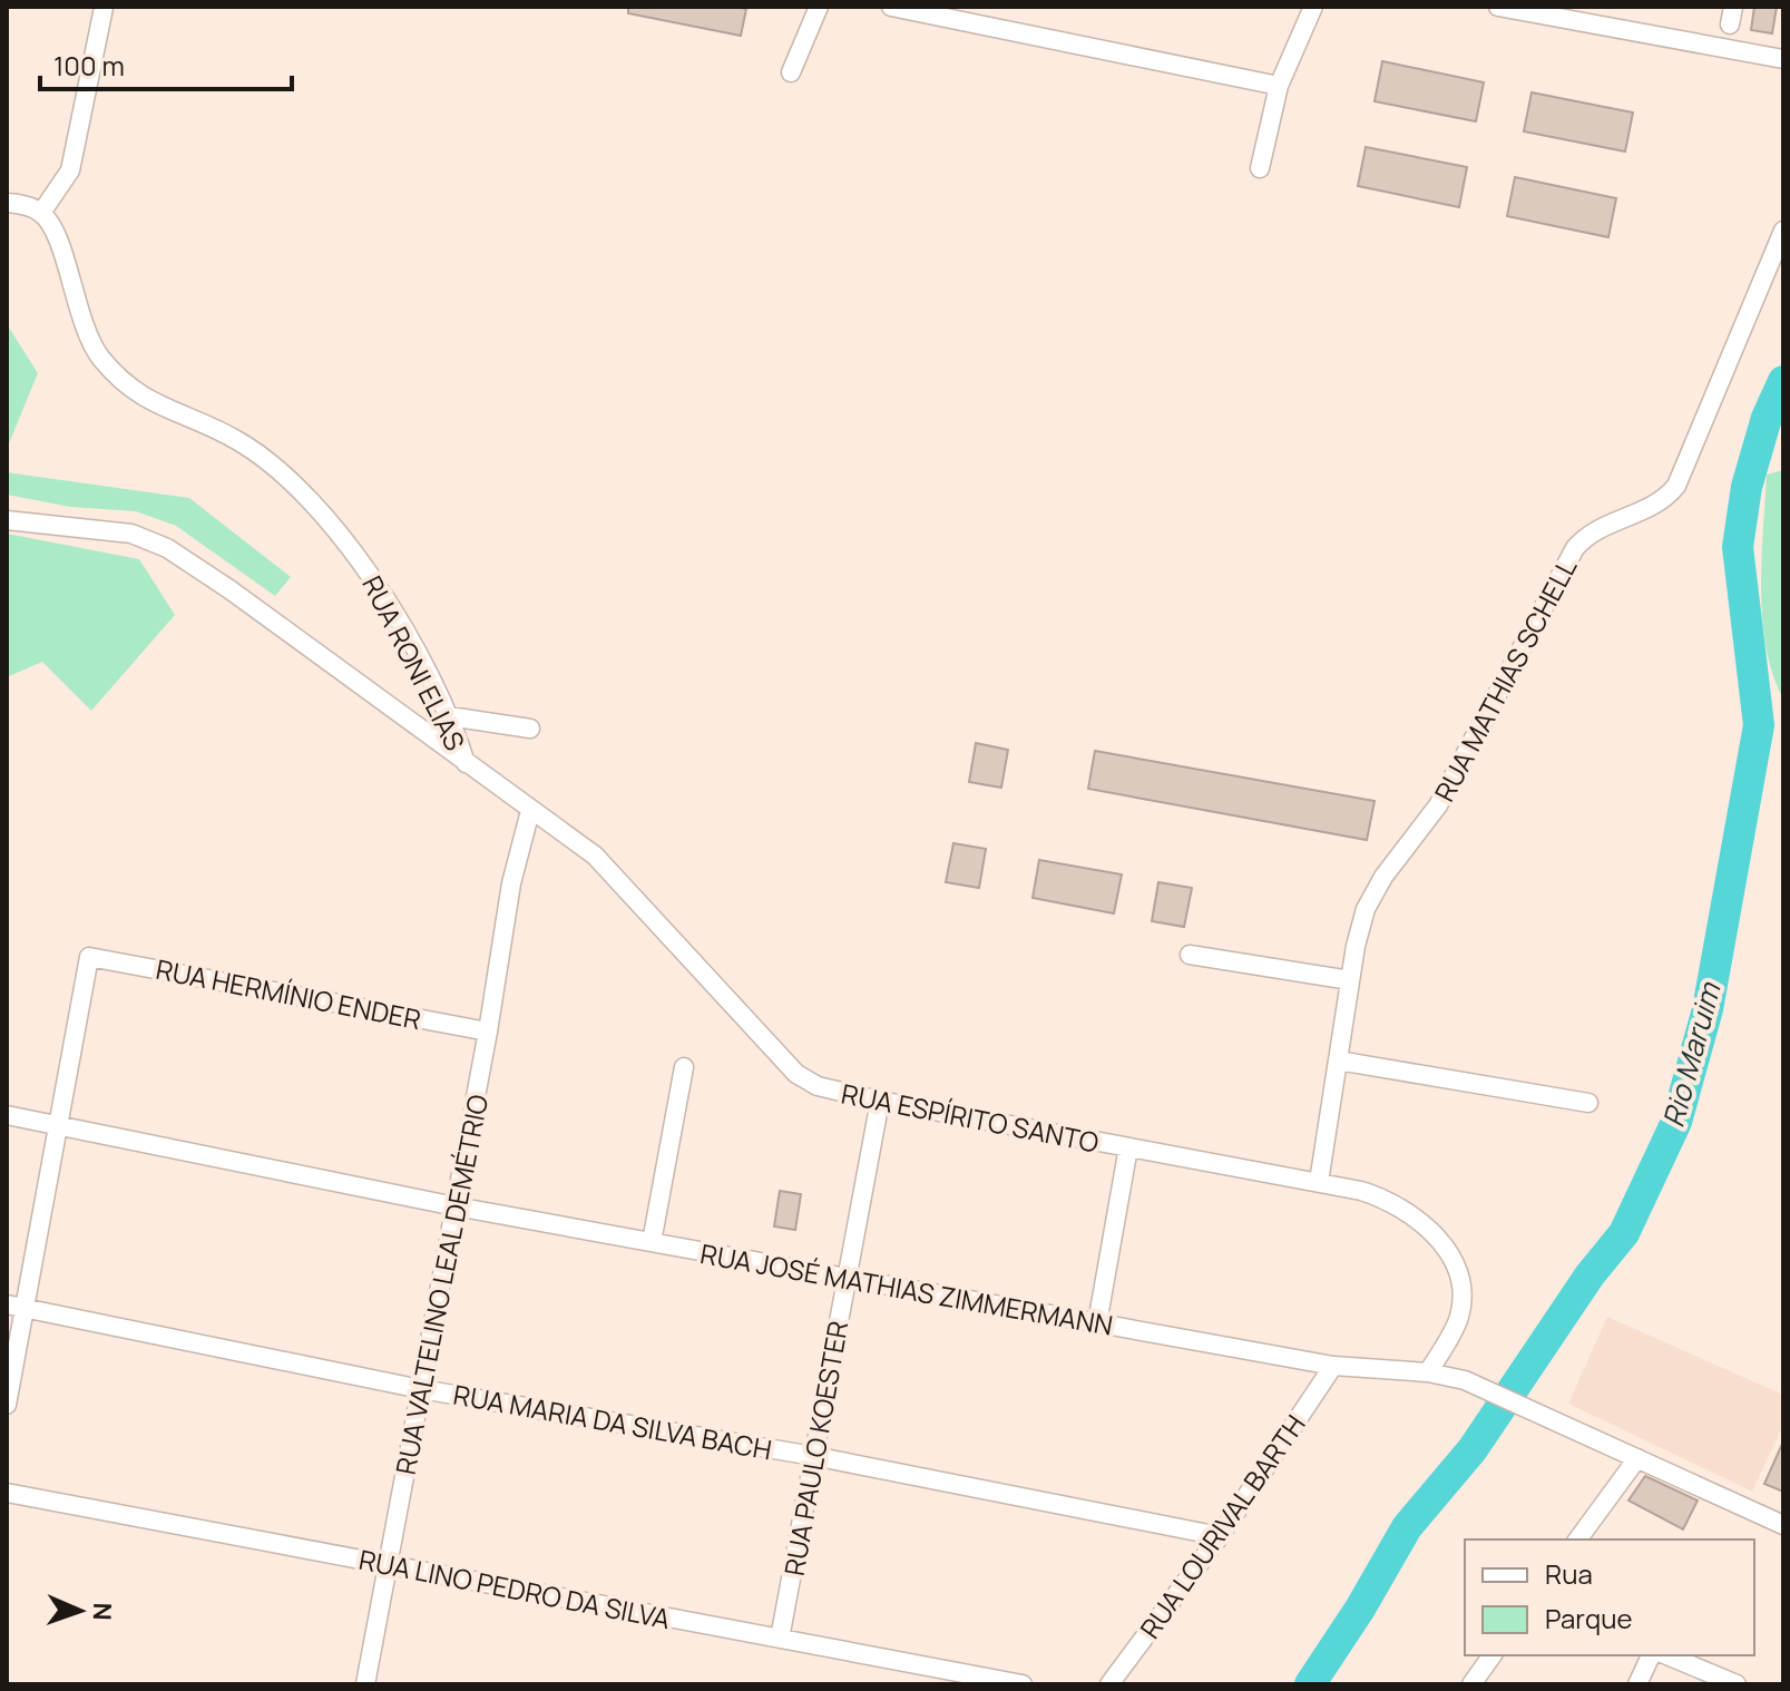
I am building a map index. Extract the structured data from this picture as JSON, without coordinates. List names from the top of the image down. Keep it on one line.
{"streets":{"street":["RUA RONI ELIAS","RUA MATHIAS SCHELL","RUA HERMÍNIO ENDER","RUA ESPÍRITO SANTO","RUA VALTELINO LEAL DEMÉTRIO","RUA JOSÉ MATHIAS ZIMMERMANN","RUA MARIA DA SILVA BACH","RUA PAULO KOESTER","RUA LOURIVAL BARTH","RUA LINO PEDRO DA SILVA"]},"crossings":[["RUA RONI ELIAS","RUA ESPÍRITO SANTO"],["RUA MATHIAS SCHELL","RUA ESPÍRITO SANTO"],["RUA HERMÍNIO ENDER","RUA VALTELINO LEAL DEMÉTRIO"],["RUA HERMÍNIO ENDER","RUA JOSÉ MATHIAS ZIMMERMANN"],["RUA ESPÍRITO SANTO","RUA VALTELINO LEAL DEMÉTRIO"],["RUA ESPÍRITO SANTO","RUA JOSÉ MATHIAS ZIMMERMANN"],["RUA ESPÍRITO SANTO","RUA PAULO KOESTER"],["RUA VALTELINO LEAL DEMÉTRIO","RUA JOSÉ MATHIAS ZIMMERMANN"],["RUA VALTELINO LEAL DEMÉTRIO","RUA MARIA DA SILVA BACH"],["RUA VALTELINO LEAL DEMÉTRIO","RUA LINO PEDRO DA SILVA"],["RUA JOSÉ MATHIAS ZIMMERMANN","RUA PAULO KOESTER"],["RUA JOSÉ MATHIAS ZIMMERMANN","RUA LOURIVAL BARTH"],["RUA MARIA DA SILVA BACH","RUA PAULO KOESTER"],["RUA MARIA DA SILVA BACH","RUA LOURIVAL BARTH"],["RUA PAULO KOESTER","RUA LINO PEDRO DA SILVA"]],"water":["Rio Maruim"],"legend":["Rua","Parque"],"scale_bar":"100 m","north":"right"}
